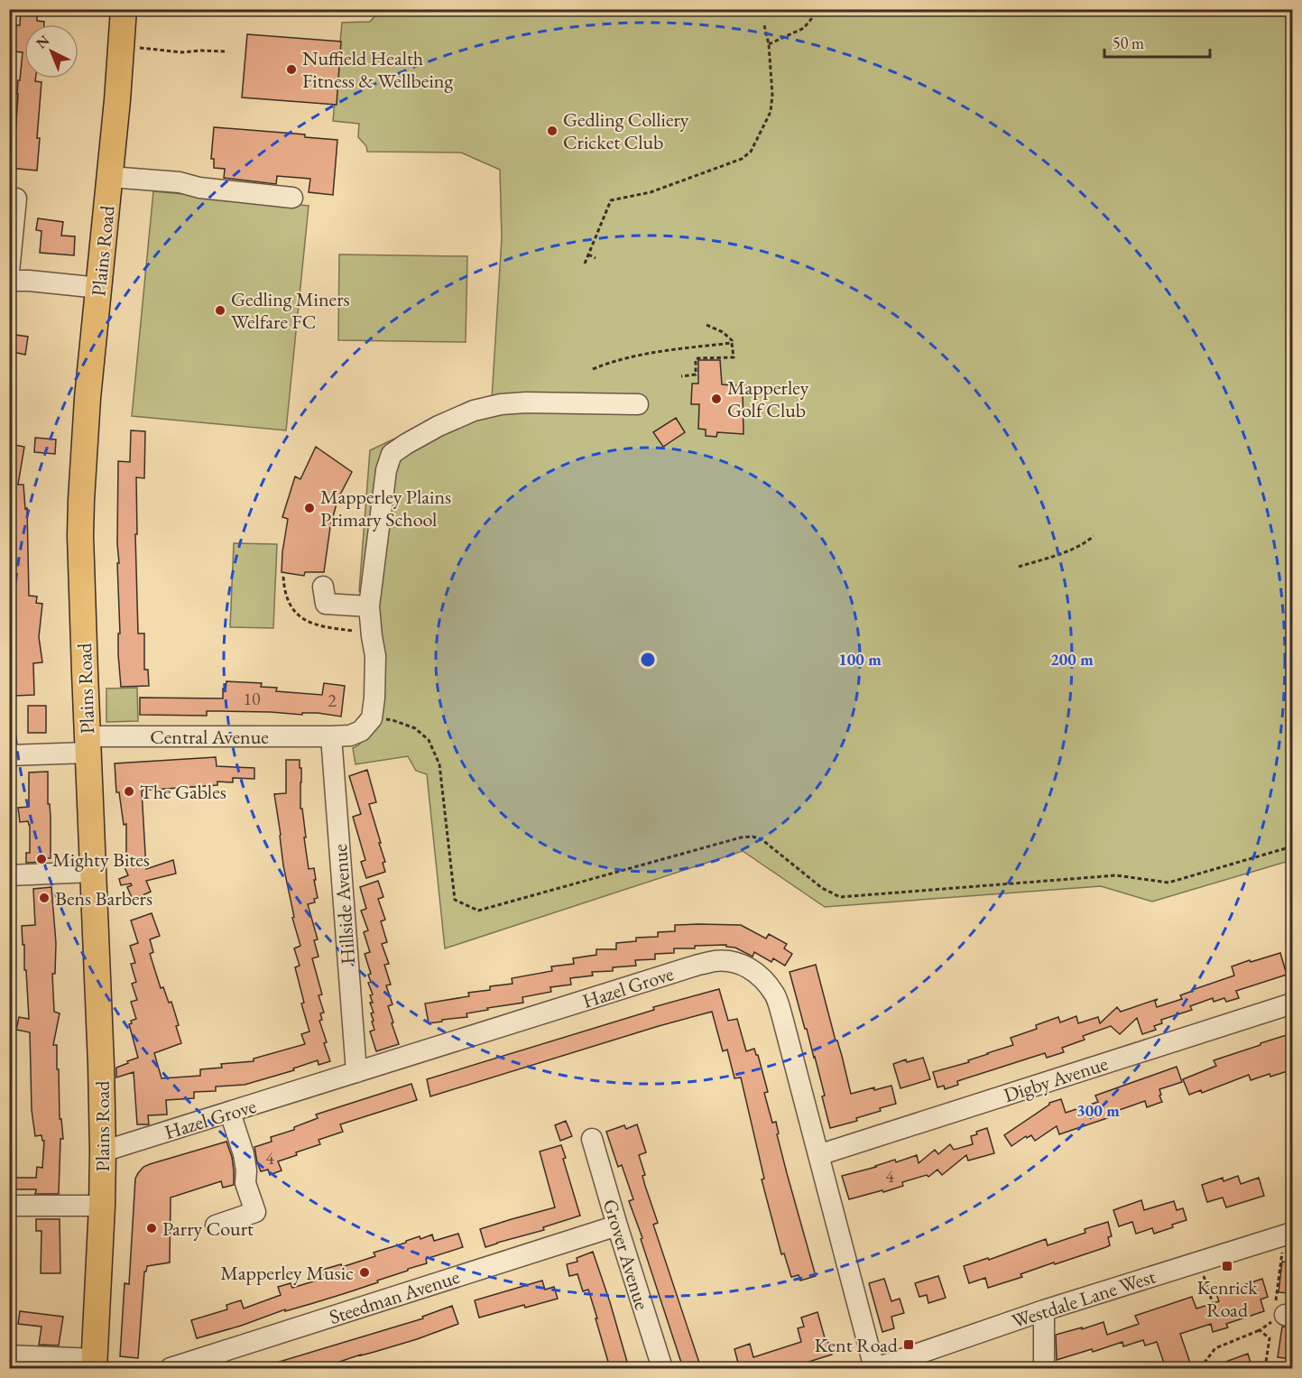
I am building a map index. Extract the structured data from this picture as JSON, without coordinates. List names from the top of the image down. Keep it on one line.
{"streets":{"main road":["Plains Road"],"street":["Central Avenue","Hillside Avenue","Hazel Grove","Digby Avenue","Grover Avenue","Steedman Avenue","Westdale Lane West"]},"crossings":[["Plains Road","Central Avenue"],["Plains Road","Hazel Grove"],["Central Avenue","Hillside Avenue"],["Hillside Avenue","Hazel Grove"],["Hazel Grove","Digby Avenue"],["Hazel Grove","Westdale Lane West"],["Grover Avenue","Steedman Avenue"]],"places":{"other":["Nuffield Health Fitness & Wellbeing","Gedling Colliery Cricket Club","Gedling Miners Welfare FC","Mapperley Golf Club","Mapperley Plains Primary School","The Gables","Mighty Bites","Bens Barbers","Parry Court","Mapperley Music"],"transit":["Kenrick Road","Kent Road"]},"house_numbers":["10","2","4","4"],"scale_bar":"50 m","north":"top left","rings":["100 m","200 m","300 m"]}
